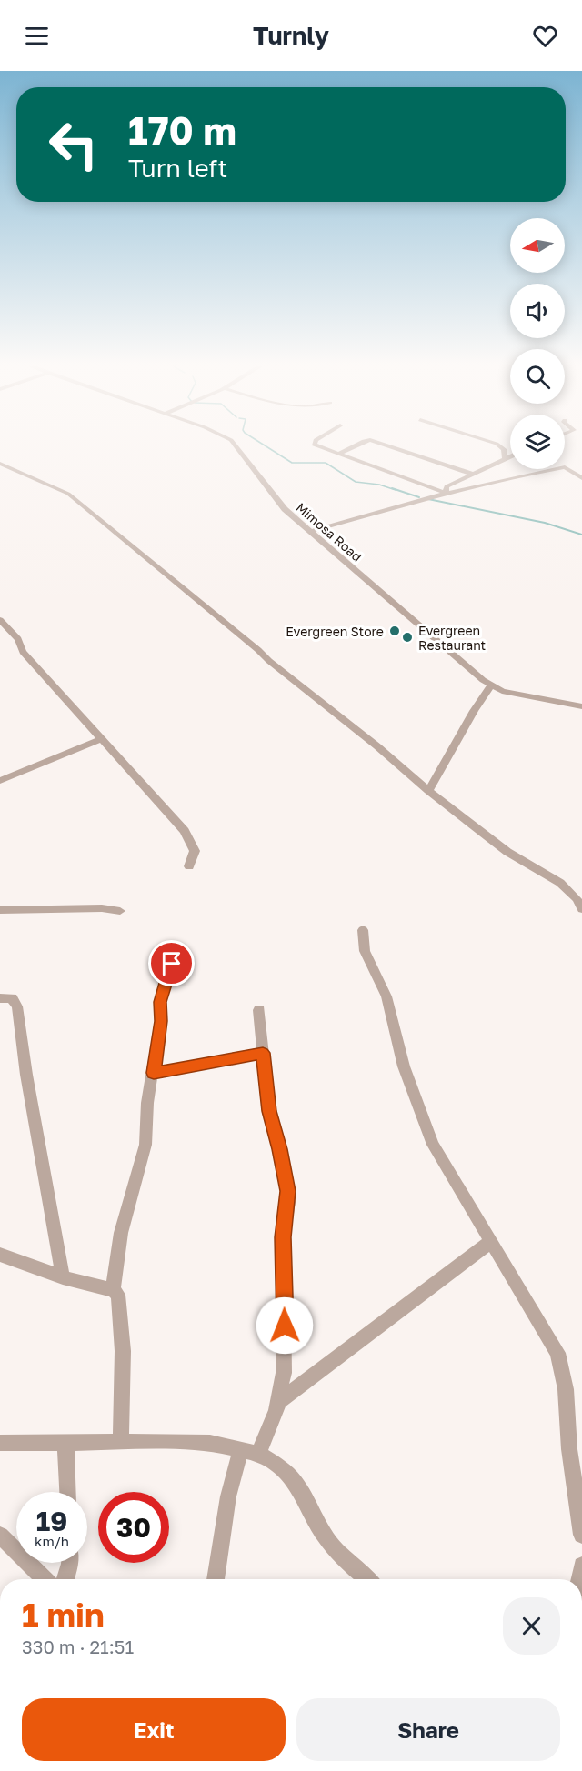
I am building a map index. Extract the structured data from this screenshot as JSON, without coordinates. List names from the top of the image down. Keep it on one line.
{"streets":{"street":["Mimosa Road"]},"places":["Evergreen Store","Evergreen Restaurant"],"north":"left","page":{"header":"Turnly","turn":["170 m","Turn left"],"speed":"19 km/h","limit":"30","heading":["1 min","330 m · 21:51"],"buttons":["Exit","Share"]}}
